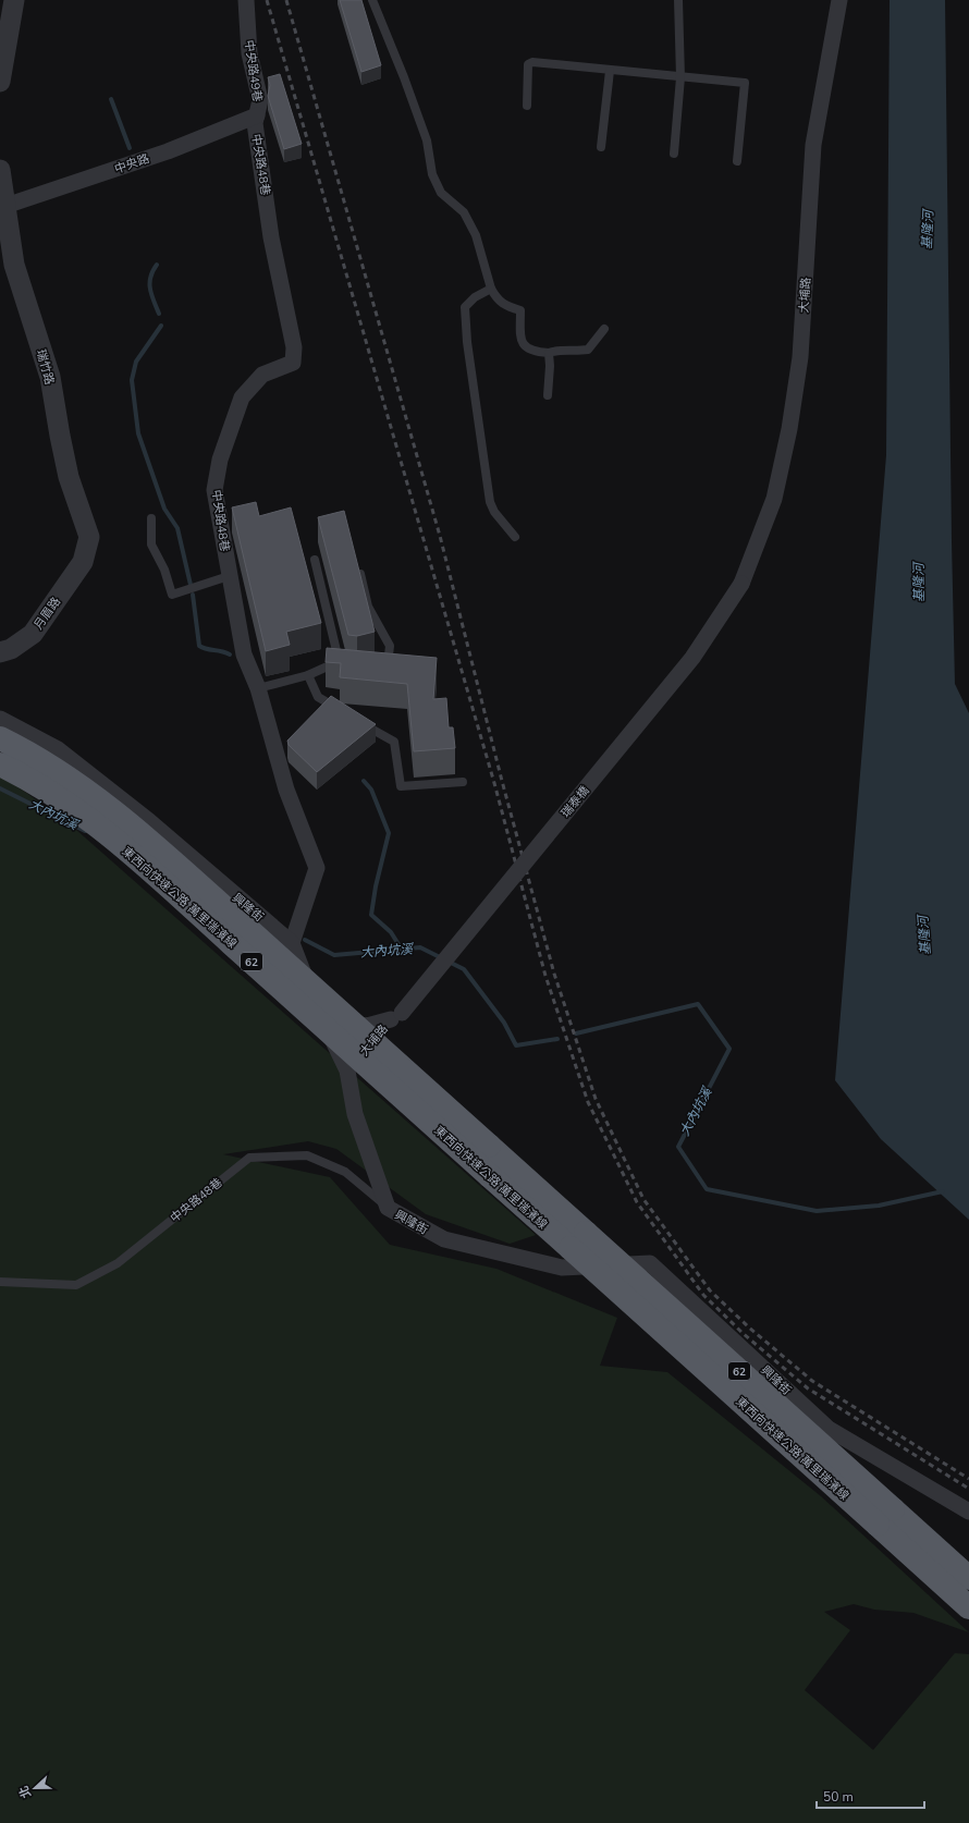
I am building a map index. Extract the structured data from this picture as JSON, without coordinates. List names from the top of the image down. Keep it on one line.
{"streets":{"highway":["東西向快速公路 萬里瑞濱線","62"],"street":["中央路49巷","中央路","中央路48巷","大埔路","瑞竹路","月眉路","瑞泰橋","興隆街"]},"crossings":[["中央路49巷","中央路"],["中央路49巷","中央路48巷"],["中央路","中央路48巷"],["中央路","瑞竹路"],["中央路48巷","興隆街"],["大埔路","瑞泰橋"],["大埔路","興隆街"],["瑞竹路","月眉路"]],"water":["基隆河","大內坑溪"],"scale_bar":"50 m","north":"left"}
